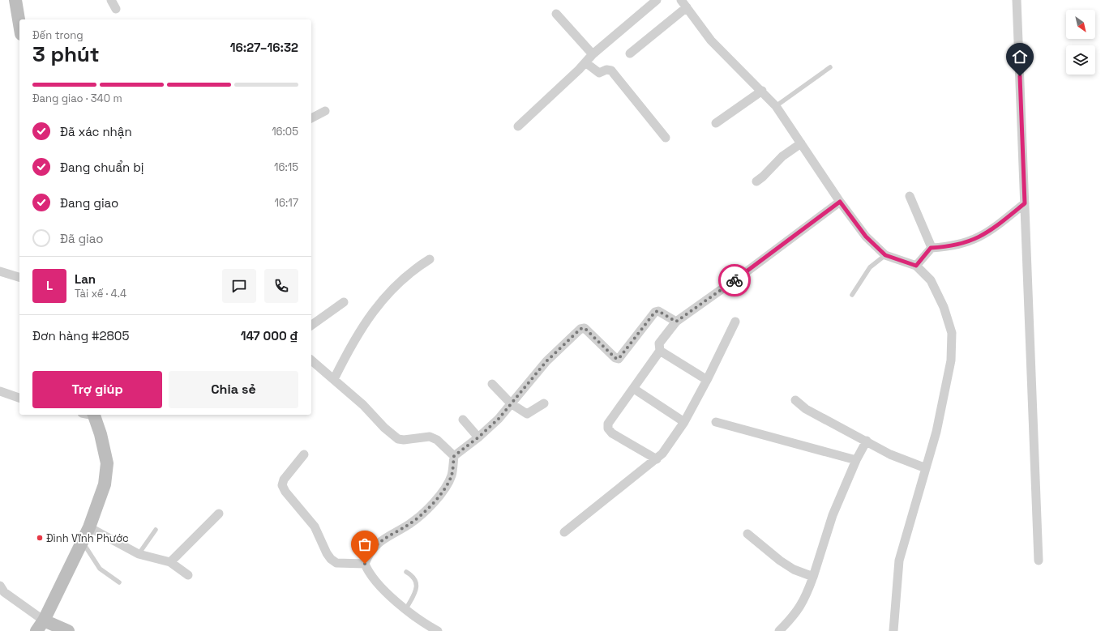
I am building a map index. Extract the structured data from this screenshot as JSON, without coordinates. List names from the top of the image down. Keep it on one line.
{"places":["Đình Vĩnh Phước"],"north":"bottom right","page":{"heading":["3 phút","Đến trong","16:27–16:32"],"panel":["Lan","Tài xế · 4.4","Đơn hàng #2805","147 000 ₫"],"bar":"Đang giao · 340 m","list":[["Đã xác nhận","16:05"],["Đang chuẩn bị","16:15"],["Đang giao","16:17"],"Đã giao"],"round":"L","buttons":["Trợ giúp","Chia sẻ"]}}
